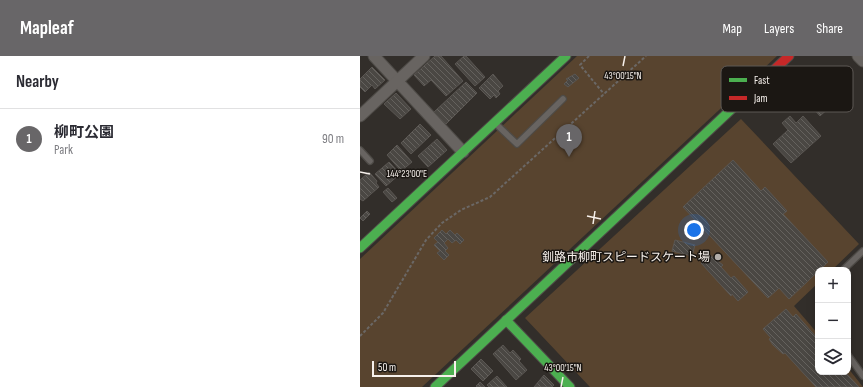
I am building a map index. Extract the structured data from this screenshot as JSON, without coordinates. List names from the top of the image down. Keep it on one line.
{"places":["釧路市柳町スピードスケート場"],"legend":["Fast","Jam"],"scale_bar":"50 m","page":{"header":"Mapleaf","nav":["Map","Layers","Share"],"heading":"Nearby","list":[{"mark":"1","name":"柳町公園","note":"Park","value":"90 m"}],"pins":"1","map_buttons":["+","−"],"scale":"50 m"},"coordinates":["43°00'15\"N","144°23'00\"E"]}
